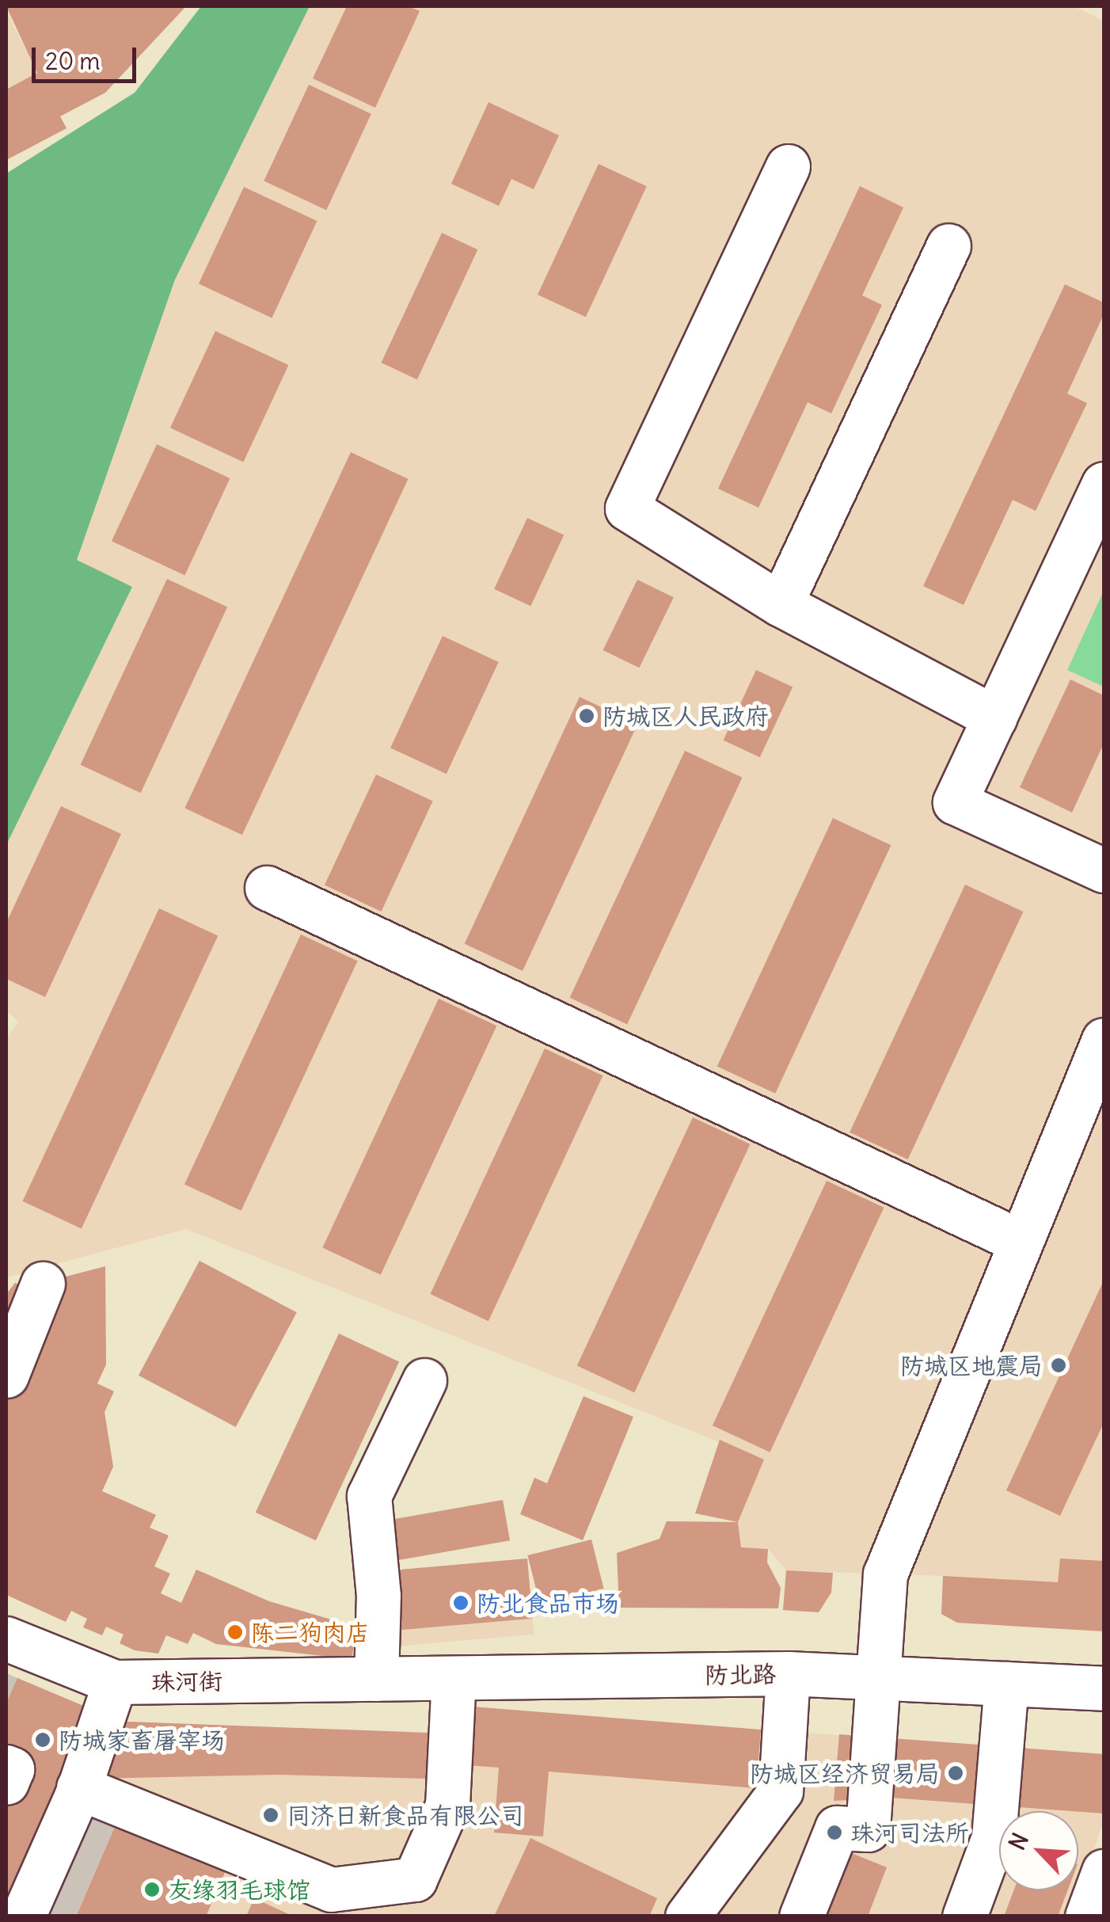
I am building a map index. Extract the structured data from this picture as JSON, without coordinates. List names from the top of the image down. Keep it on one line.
{"streets":{"street":["防北路","珠河街"]},"crossings":[["防北路","珠河街"]],"places":["防城区人民政府","防城区地震局","防北食品市场","陈二狗肉店","防城家畜屠宰场","防城区经济贸易局","同济日新食品有限公司","珠河司法所","友缘羽毛球馆"],"scale_bar":"20 m","north":"top left"}
